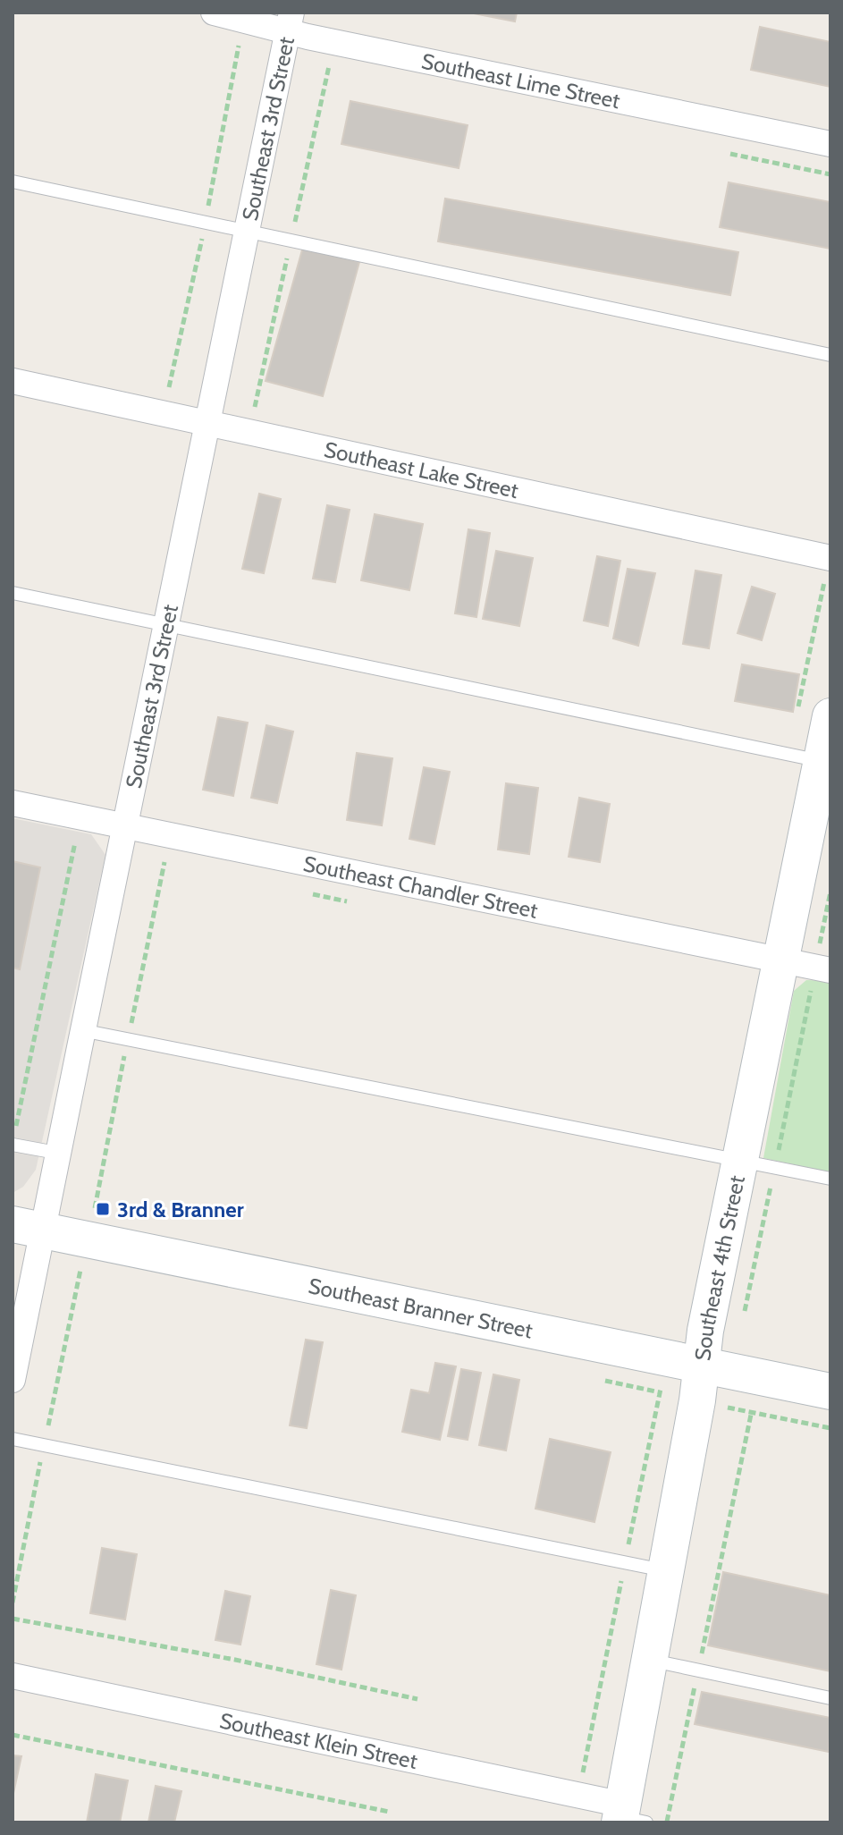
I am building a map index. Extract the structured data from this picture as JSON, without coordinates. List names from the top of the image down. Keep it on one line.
{"streets":{"street":["Southeast Lime Street","Southeast 3rd Street","Southeast Lake Street","Southeast Chandler Street","Southeast 4th Street","Southeast Branner Street","Southeast Klein Street"]},"crossings":[["Southeast Lime Street","Southeast 3rd Street"],["Southeast 3rd Street","Southeast Lake Street"],["Southeast 3rd Street","Southeast Chandler Street"],["Southeast 3rd Street","Southeast Branner Street"],["Southeast Chandler Street","Southeast 4th Street"],["Southeast 4th Street","Southeast Branner Street"],["Southeast 4th Street","Southeast Klein Street"]],"places":{"transit":["3rd & Branner"]}}
